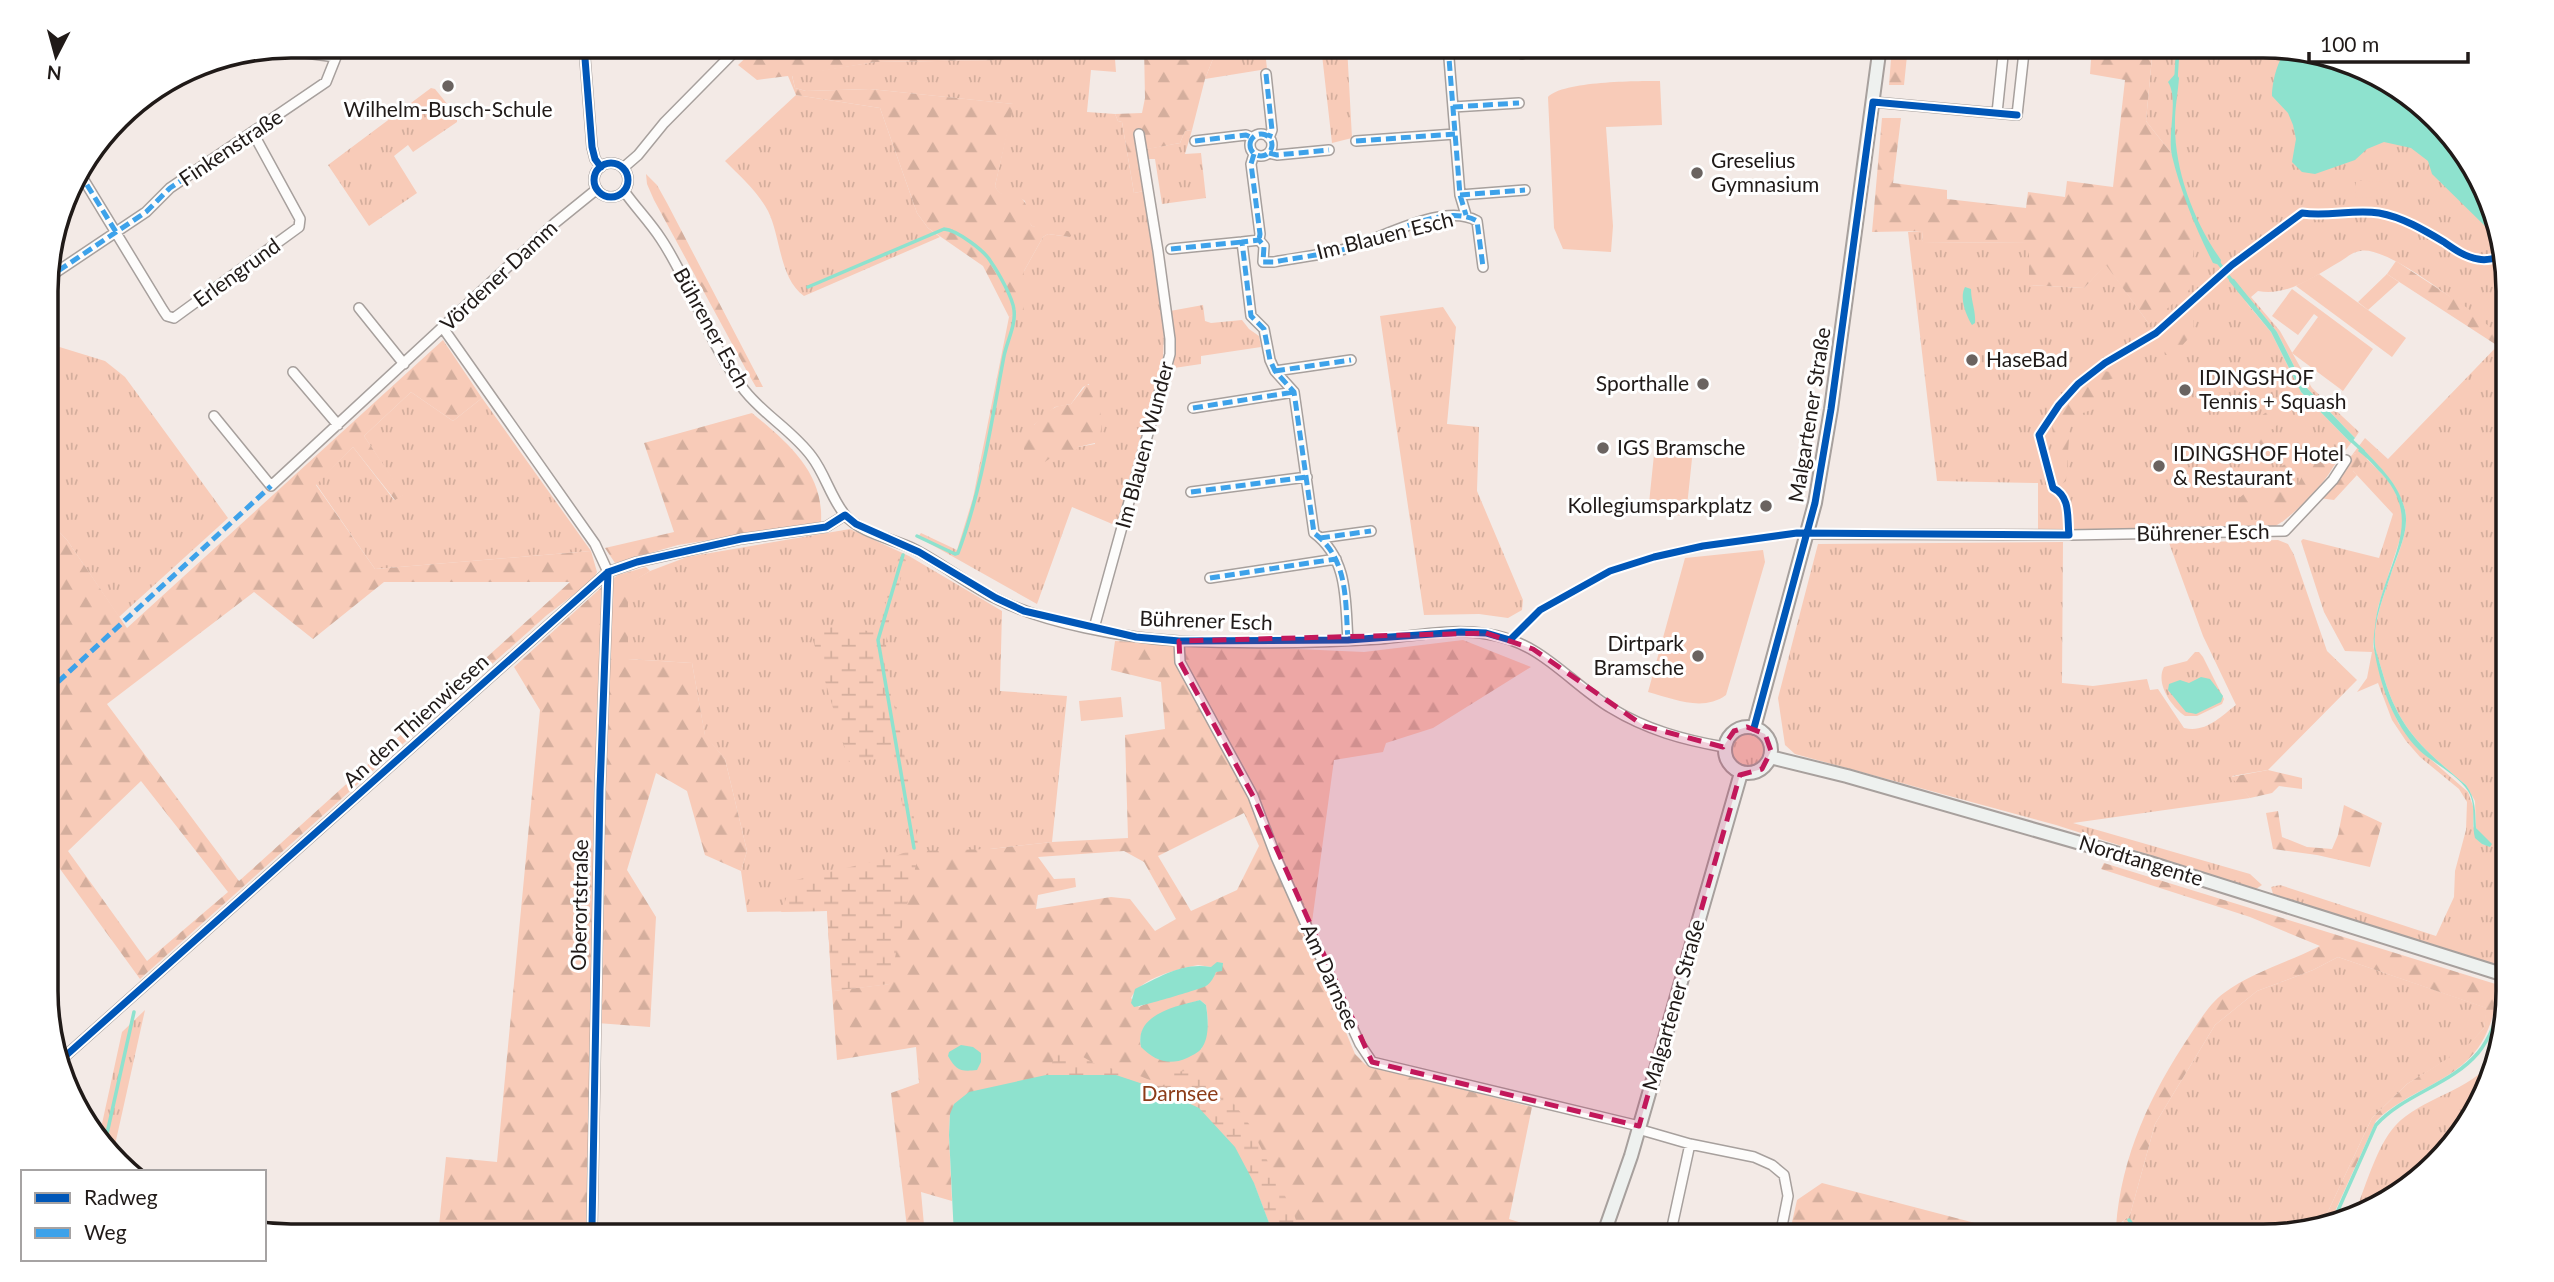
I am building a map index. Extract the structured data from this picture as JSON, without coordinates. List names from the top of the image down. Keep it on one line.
{"streets":{"street":["Finkenstraße","Im Blauen Esch","Erlengrund","Vördener Damm","Bührener Esch","Malgartener Straße","Im Blauen Wunder","An den Thienwiesen","Nordtangente","Oberortstraße","Am Darnsee"]},"crossings":[["Finkenstraße","Erlengrund"],["Vördener Damm","Bührener Esch"],["Vördener Damm","Oberortstraße"],["Bührener Esch","Malgartener Straße"],["Bührener Esch","Im Blauen Wunder"],["Bührener Esch","An den Thienwiesen"],["Bührener Esch","Nordtangente"],["Bührener Esch","Am Darnsee"],["Malgartener Straße","Nordtangente"],["Malgartener Straße","Am Darnsee"],["An den Thienwiesen","Oberortstraße"]],"parks":["Darnsee"],"places":["Wilhelm-Busch-Schule","Greselius Gymnasium","HaseBad","Sporthalle","IDINGSHOF Tennis + Squash","IGS Bramsche","IDINGSHOF Hotel & Restaurant","Kollegiumsparkplatz","Dirtpark Bramsche"],"legend":["Radweg","Weg"],"scale_bar":"100 m","north":"bottom"}
